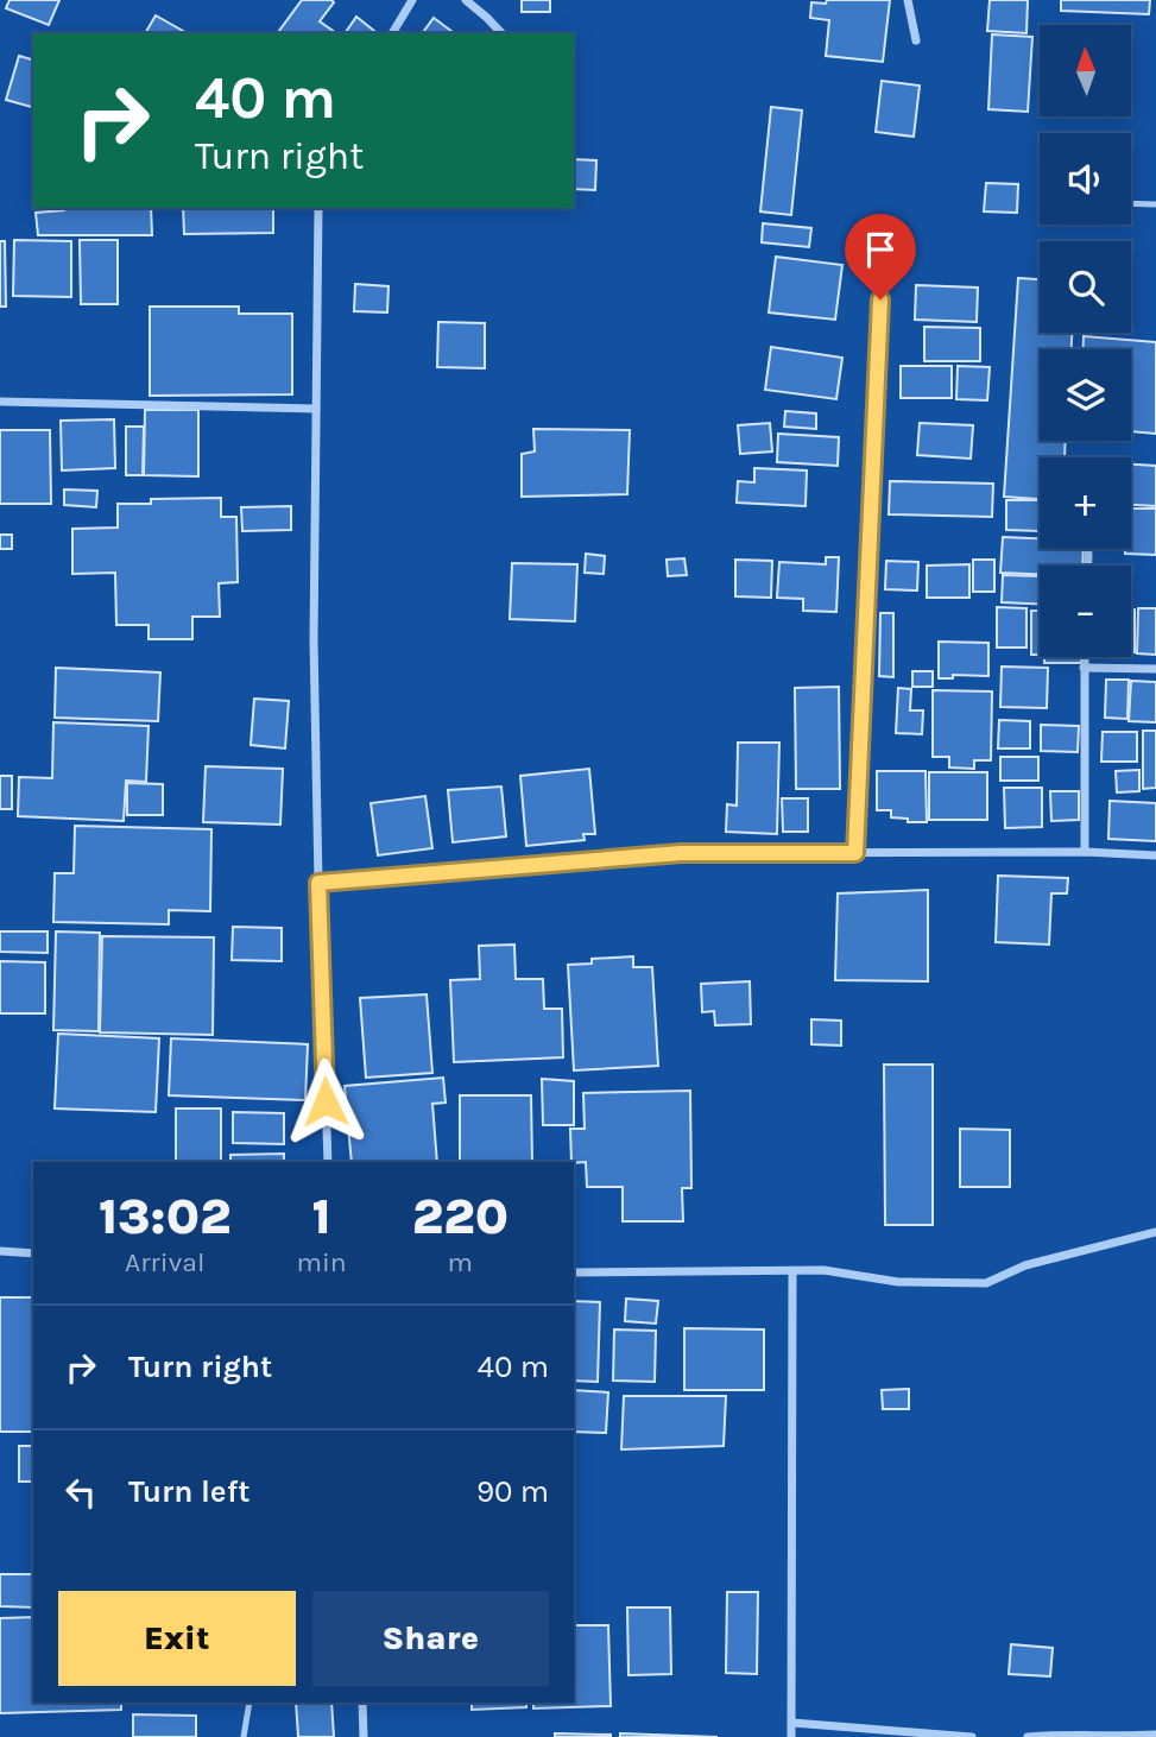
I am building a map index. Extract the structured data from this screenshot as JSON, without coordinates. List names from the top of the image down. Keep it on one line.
{"north":"top","page":{"map_buttons":["+","−"],"turn":["40 m","Turn right"],"eta":["13:02","Arrival","1","min","220","m"],"list":[{"name":"Turn right","value":"40 m"},{"name":"Turn left","value":"90 m"}],"buttons":["Exit","Share"]}}
